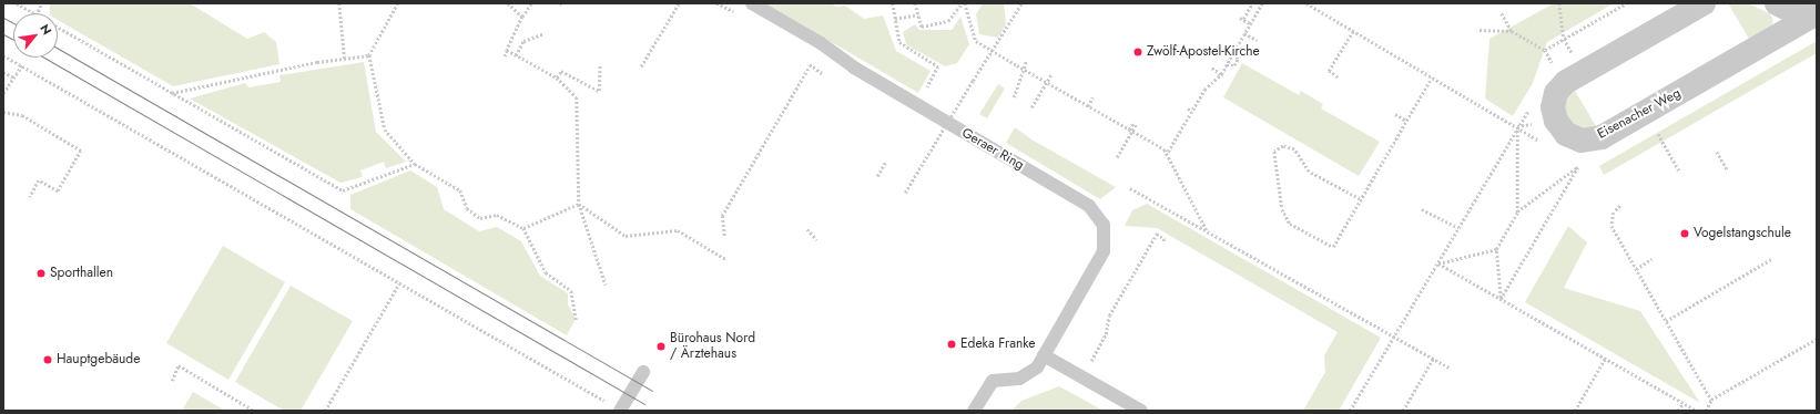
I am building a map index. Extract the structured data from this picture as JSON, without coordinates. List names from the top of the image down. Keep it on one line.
{"streets":{"street":["Eisenacher Weg"],"lane":["Geraer Ring"]},"places":["Zwölf-Apostel-Kirche","Vogelstangschule","Sporthallen","Edeka Franke","Bürohaus Nord / Ärztehaus","Hauptgebäude"],"north":"top right"}
